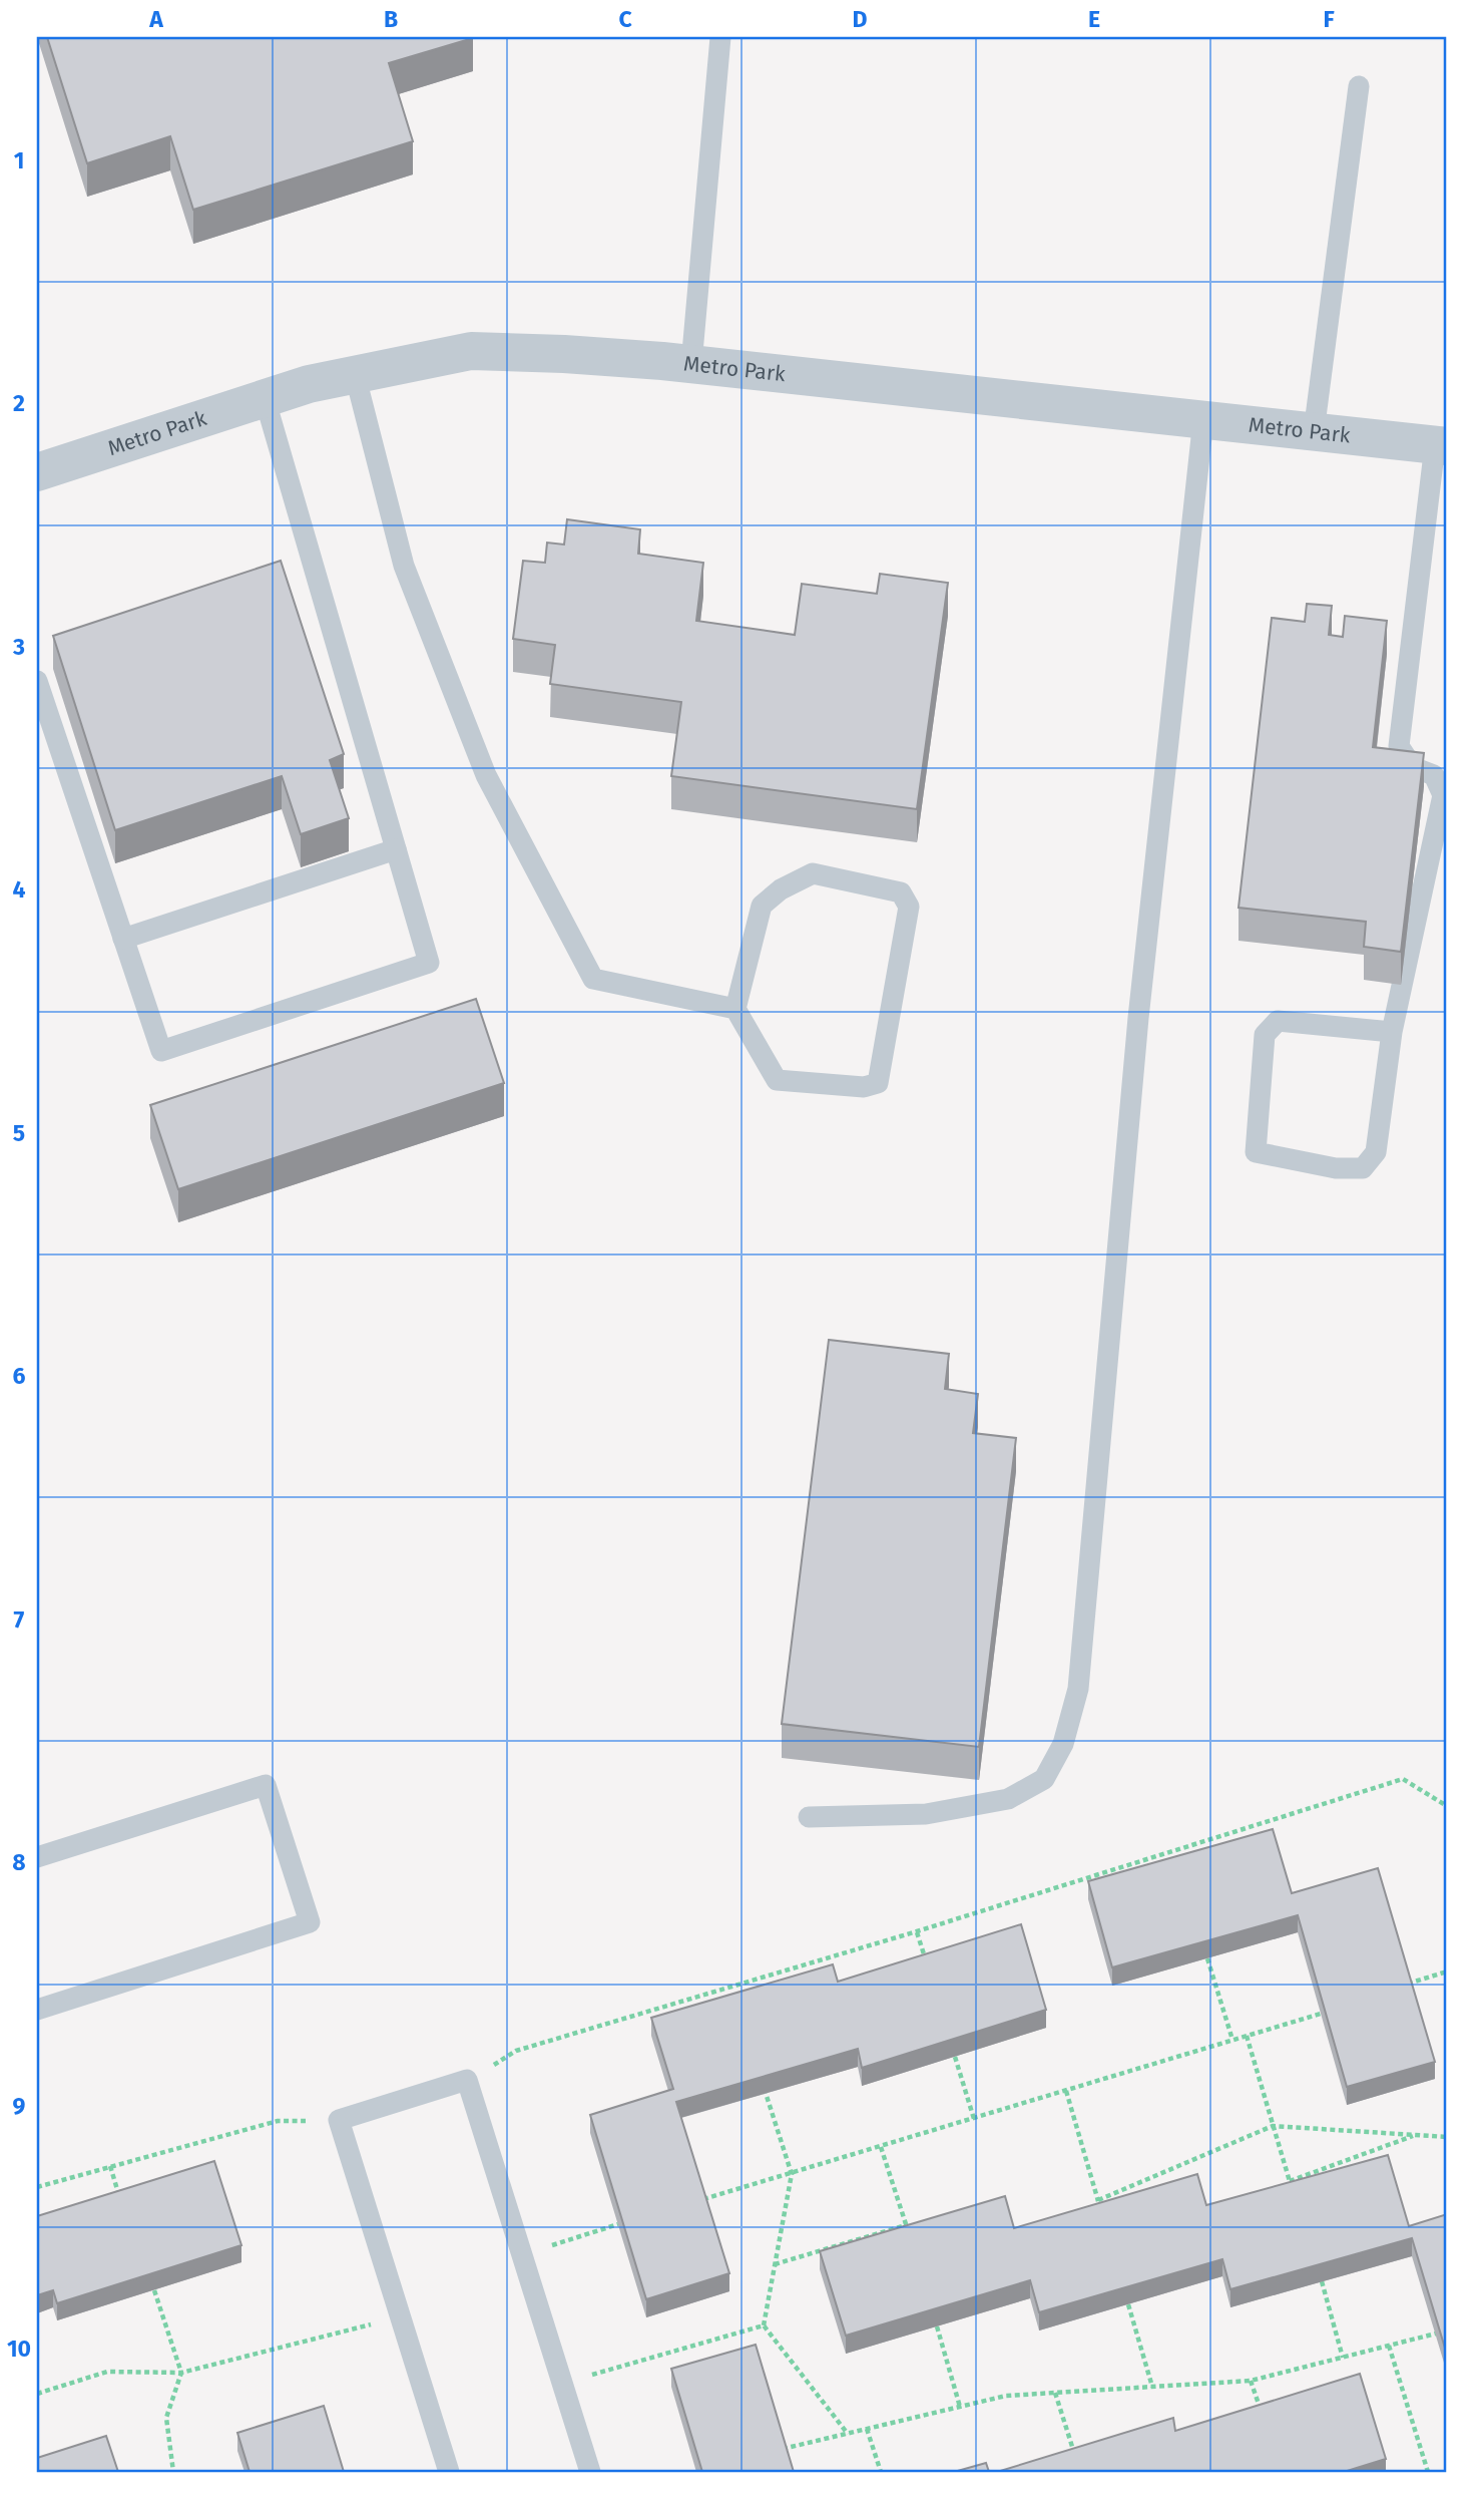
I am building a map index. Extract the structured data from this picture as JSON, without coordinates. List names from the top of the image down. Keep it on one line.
{"streets":{"street":["Metro Park"]},"grid":{"columns":["A","B","C","D","E","F"],"rows":["1","2","3","4","5","6","7","8","9","10"]}}
